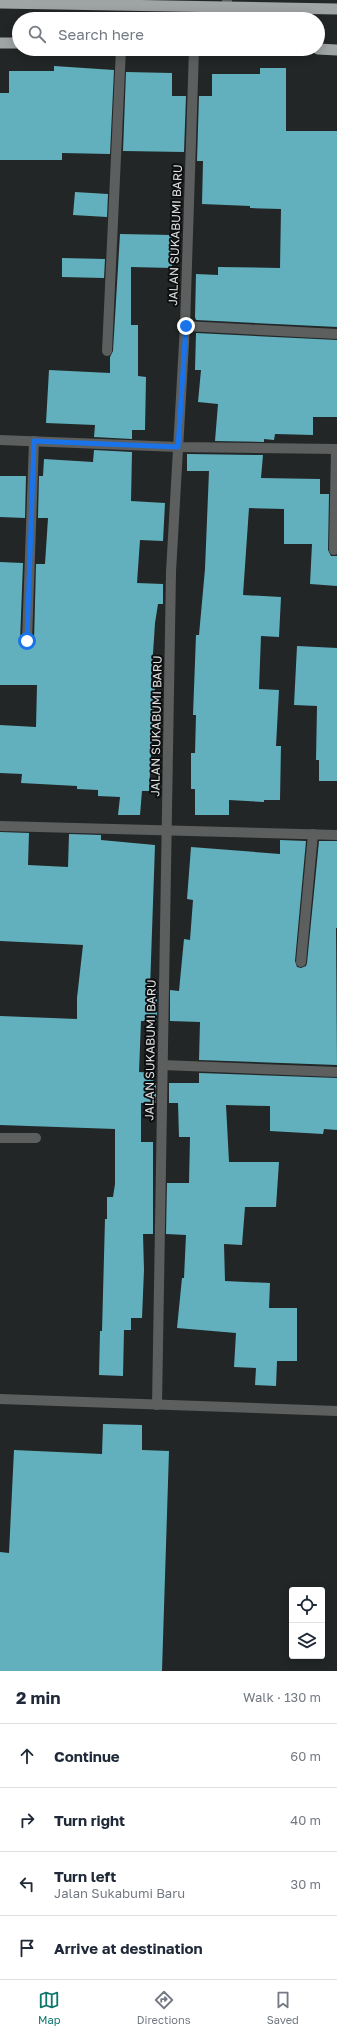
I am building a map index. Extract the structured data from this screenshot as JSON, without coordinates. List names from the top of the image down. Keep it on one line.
{"streets":{"street":["JALAN SUKABUMI BARU"]},"page":{"search":"Search here","heading":["2 min","Walk · 130 m"],"list":[["Continue","60 m"],["Turn right","40 m"],["Turn left","Jalan Sukabumi Baru","30 m"],"Arrive at destination"],"nav":["Map","Directions","Saved"]}}
